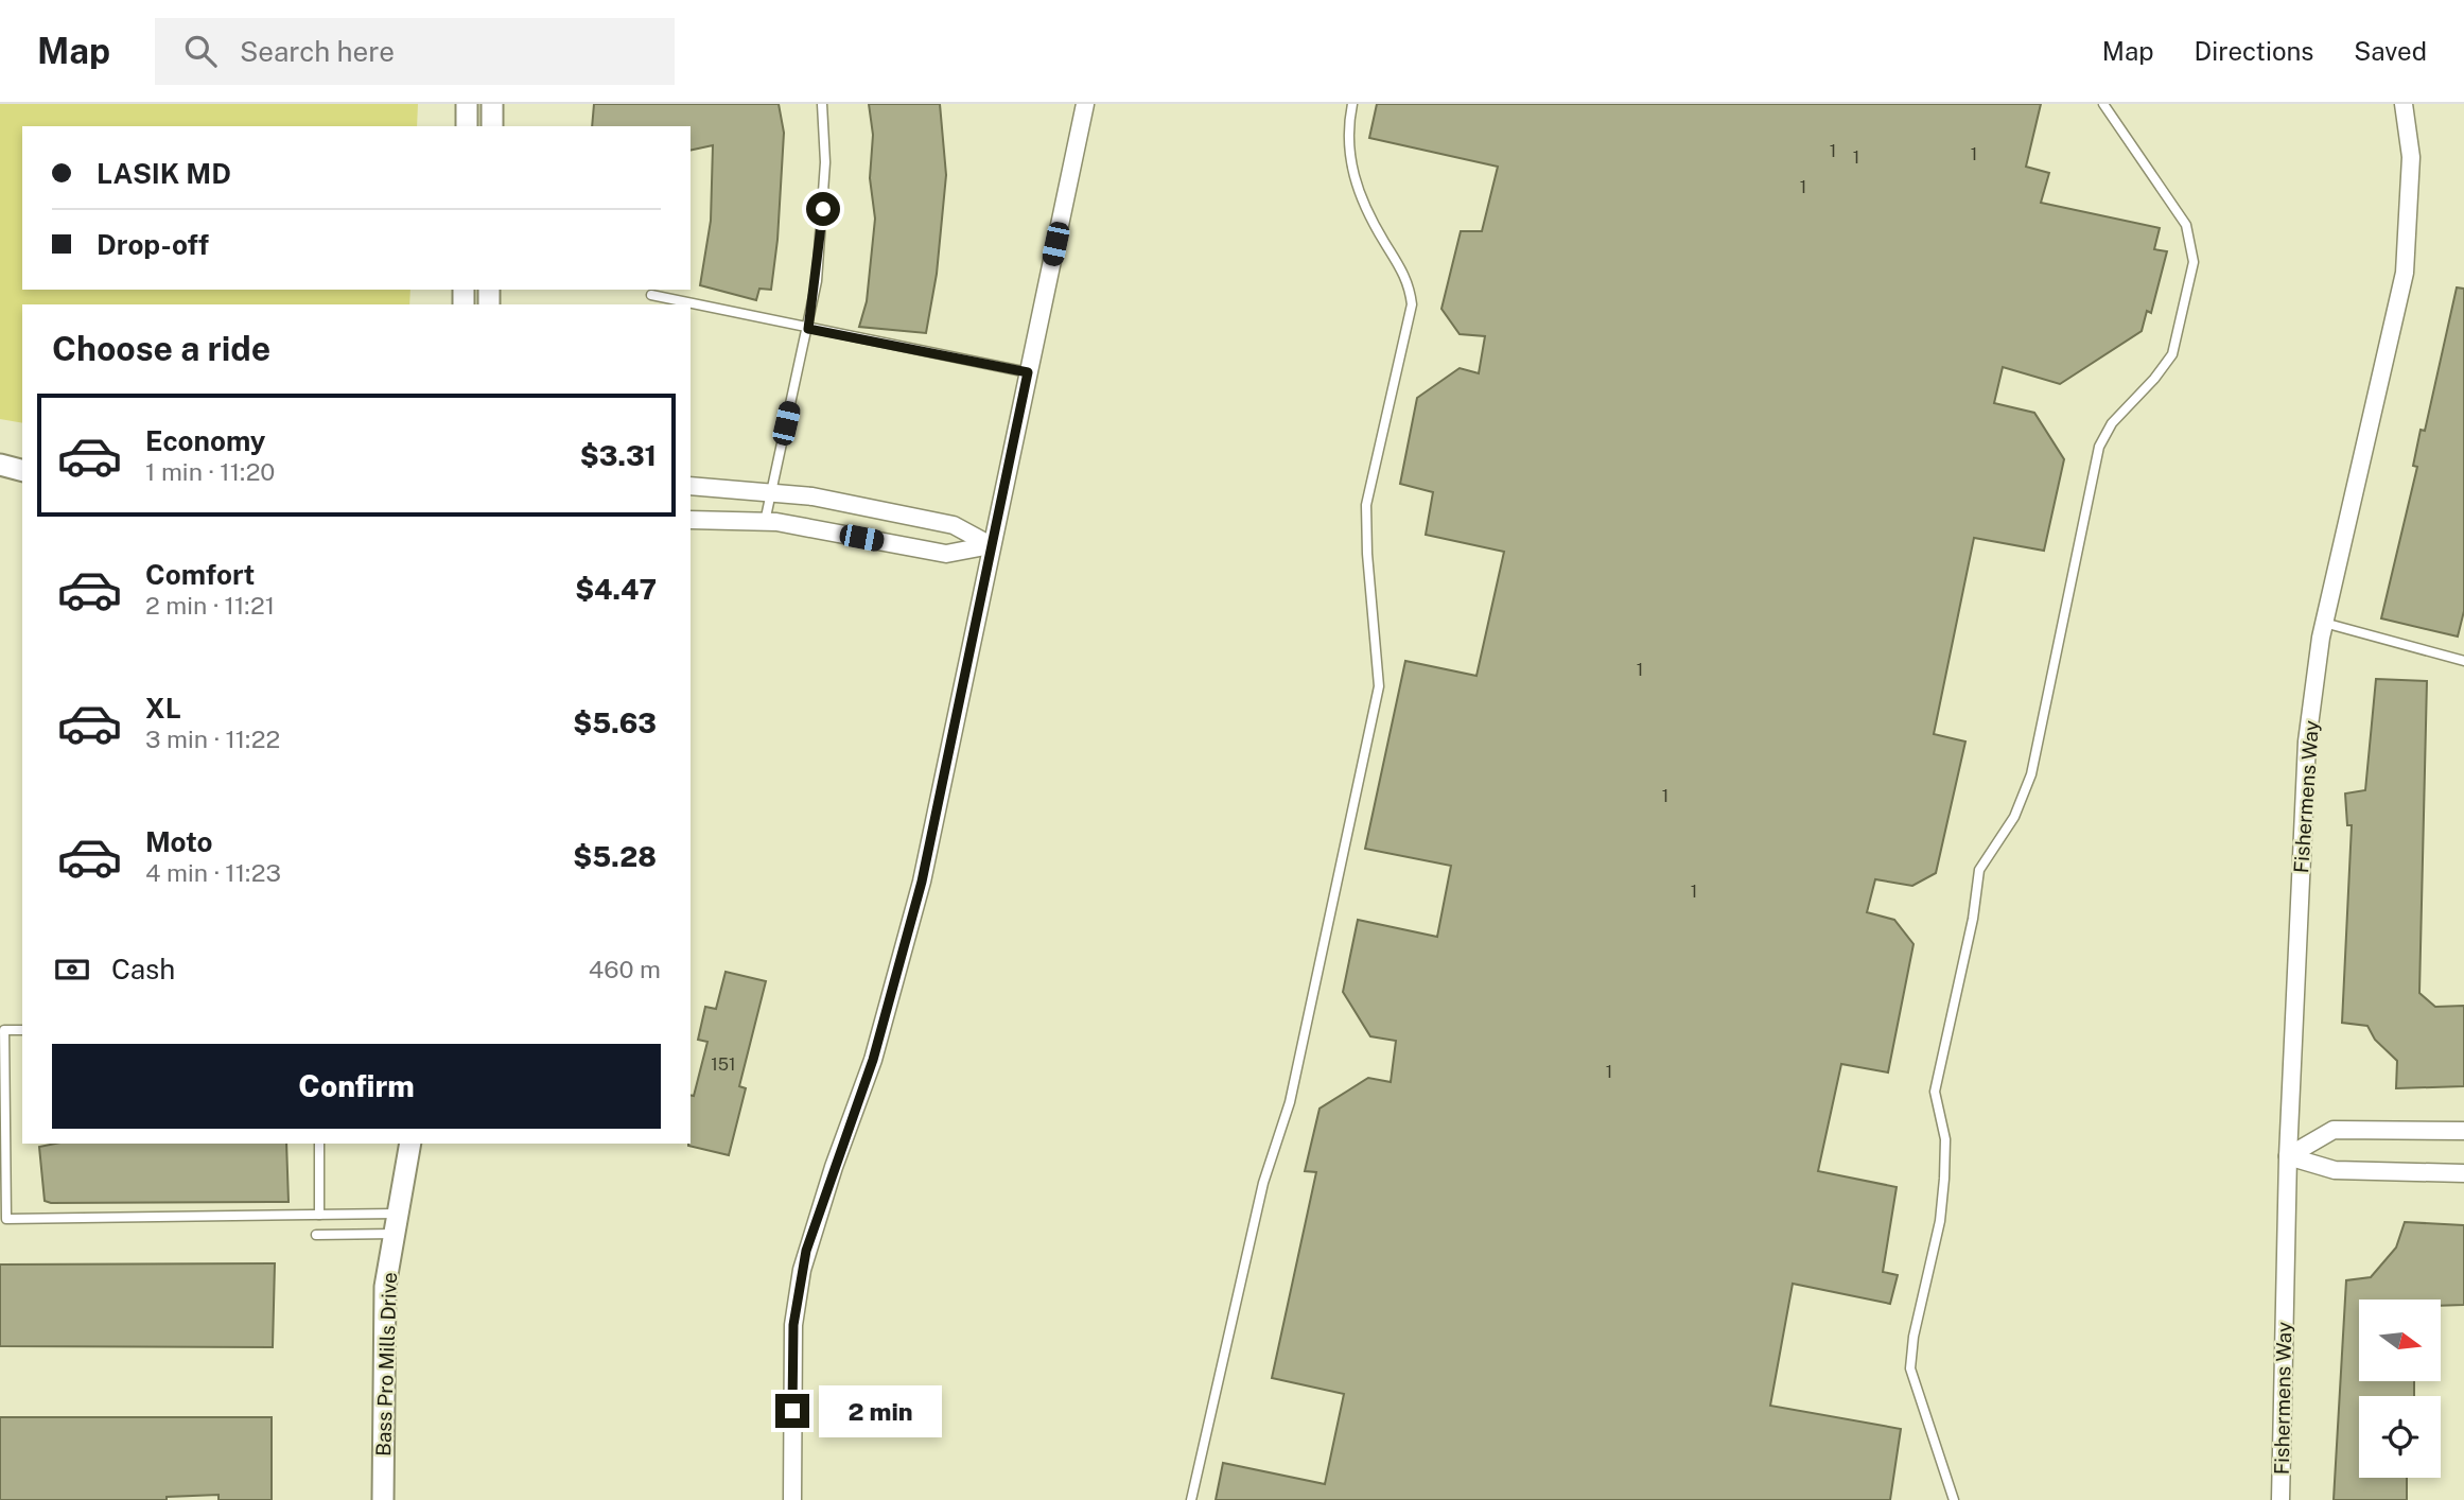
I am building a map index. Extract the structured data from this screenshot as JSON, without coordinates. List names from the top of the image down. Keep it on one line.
{"streets":{"street":["Fishermens Way","Bass Pro Mills Drive"]},"house_numbers":["1","1","1","1","1","1","1","151","1"],"north":"right","page":{"header":"Map","search":"Search here","nav":["Map","Directions","Saved"],"banner":["LASIK MD","Drop-off"],"heading":"Choose a ride","list":[{"name":"Economy","note":"1 min · 11:20","value":"$3.31"},{"name":"Comfort","note":"2 min · 11:21","value":"$4.47"},{"name":"XL","note":"3 min · 11:22","value":"$5.63"},{"name":"Moto","note":"4 min · 11:23","value":"$5.28"}],"pay":["Cash","460 m"],"buttons":"Confirm","bubble":"2 min"}}
